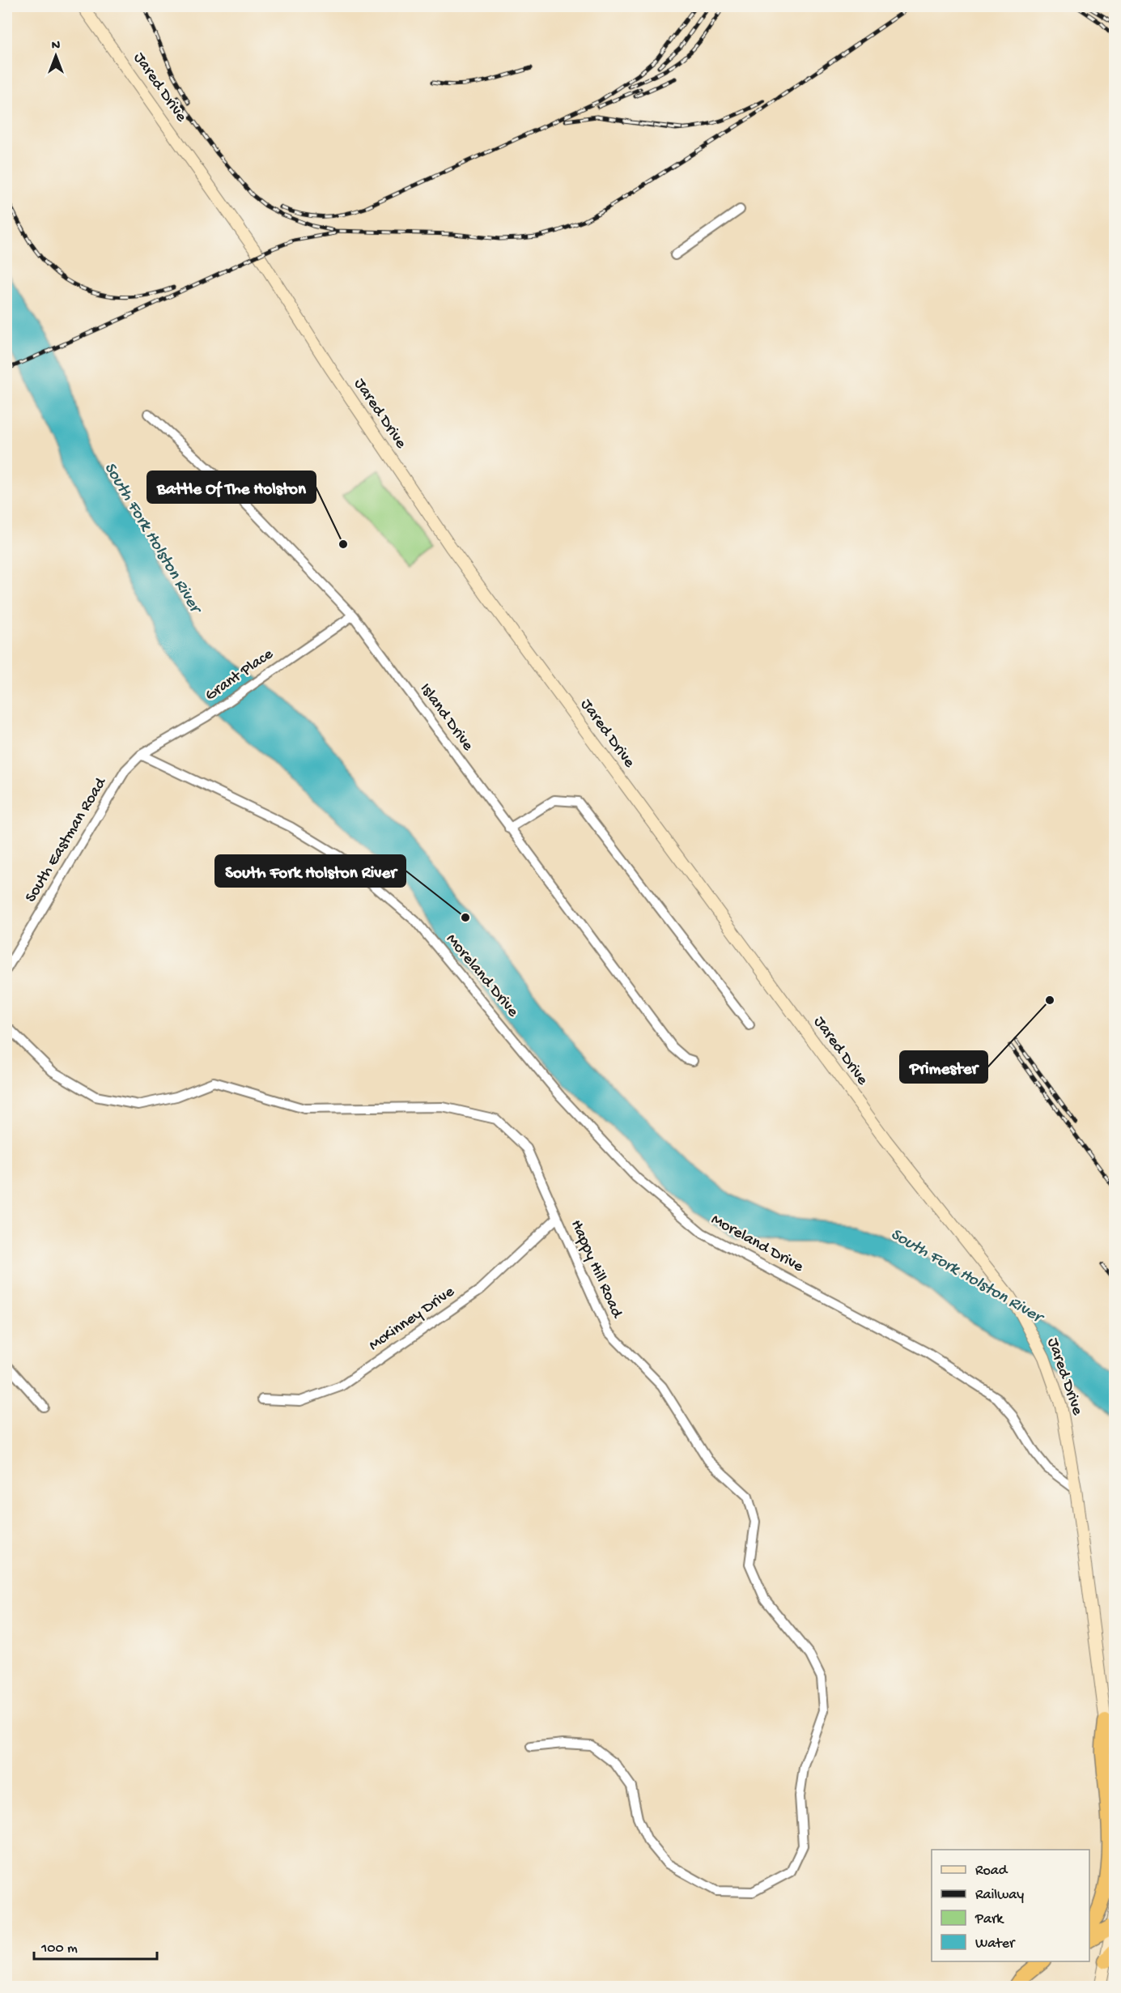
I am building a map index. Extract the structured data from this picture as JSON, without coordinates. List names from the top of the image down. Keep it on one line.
{"streets":{"main road":["Jared Drive"],"street":["Grant Place","Island Drive","South Eastman Road","Moreland Drive","Happy Hill Road","McKinney Drive"]},"crossings":[["Jared Drive","Moreland Drive"],["Grant Place","Island Drive"],["Grant Place","South Eastman Road"],["Grant Place","Moreland Drive"],["South Eastman Road","Moreland Drive"],["Happy Hill Road","McKinney Drive"]],"water":["South Fork Holston River"],"places":["Battle Of The Holston","South Fork Holston River","Primester"],"legend":["Road","Railway","Park","Water"],"scale_bar":"100 m","north":"top"}
